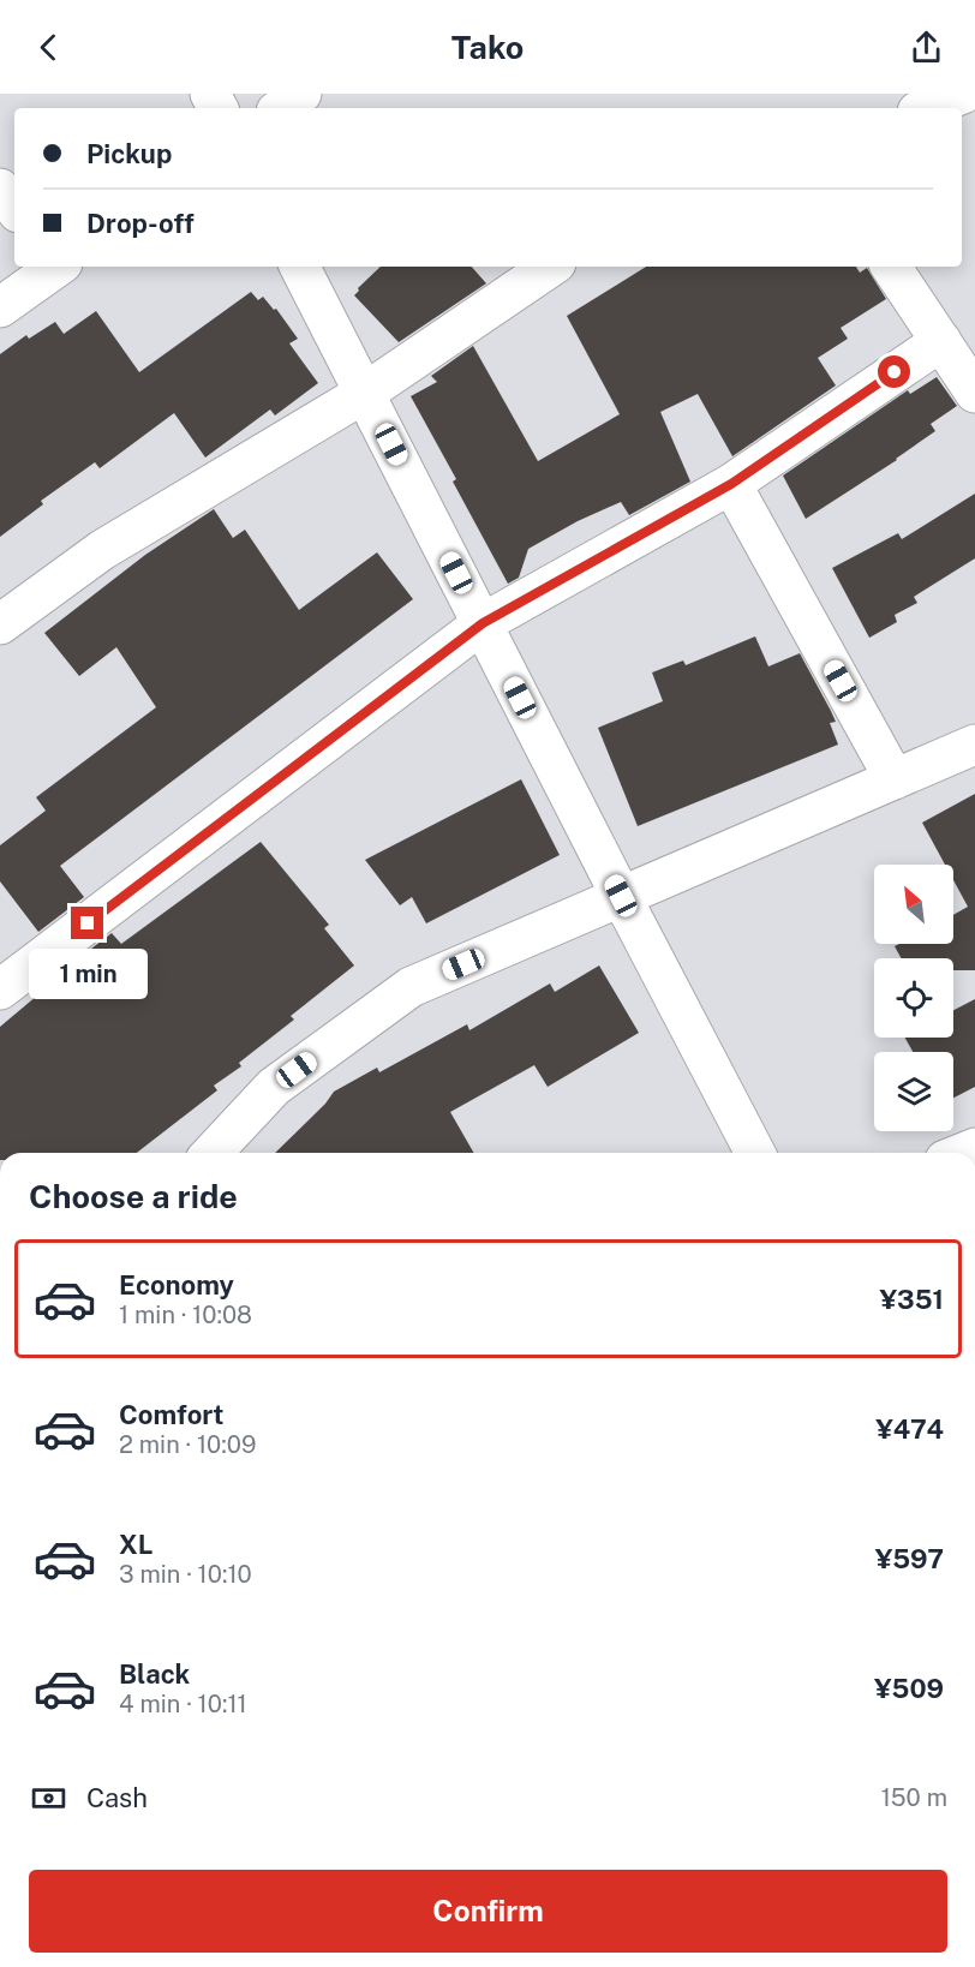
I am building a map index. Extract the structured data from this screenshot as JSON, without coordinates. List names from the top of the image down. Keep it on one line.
{"north":"top left","page":{"header":"Tako","banner":["Pickup","Drop-off"],"bubble":"1 min","heading":"Choose a ride","list":[{"name":"Economy","note":"1 min · 10:08","value":"¥351"},{"name":"Comfort","note":"2 min · 10:09","value":"¥474"},{"name":"XL","note":"3 min · 10:10","value":"¥597"},{"name":"Black","note":"4 min · 10:11","value":"¥509"}],"pay":["Cash","150 m"],"buttons":"Confirm"}}
